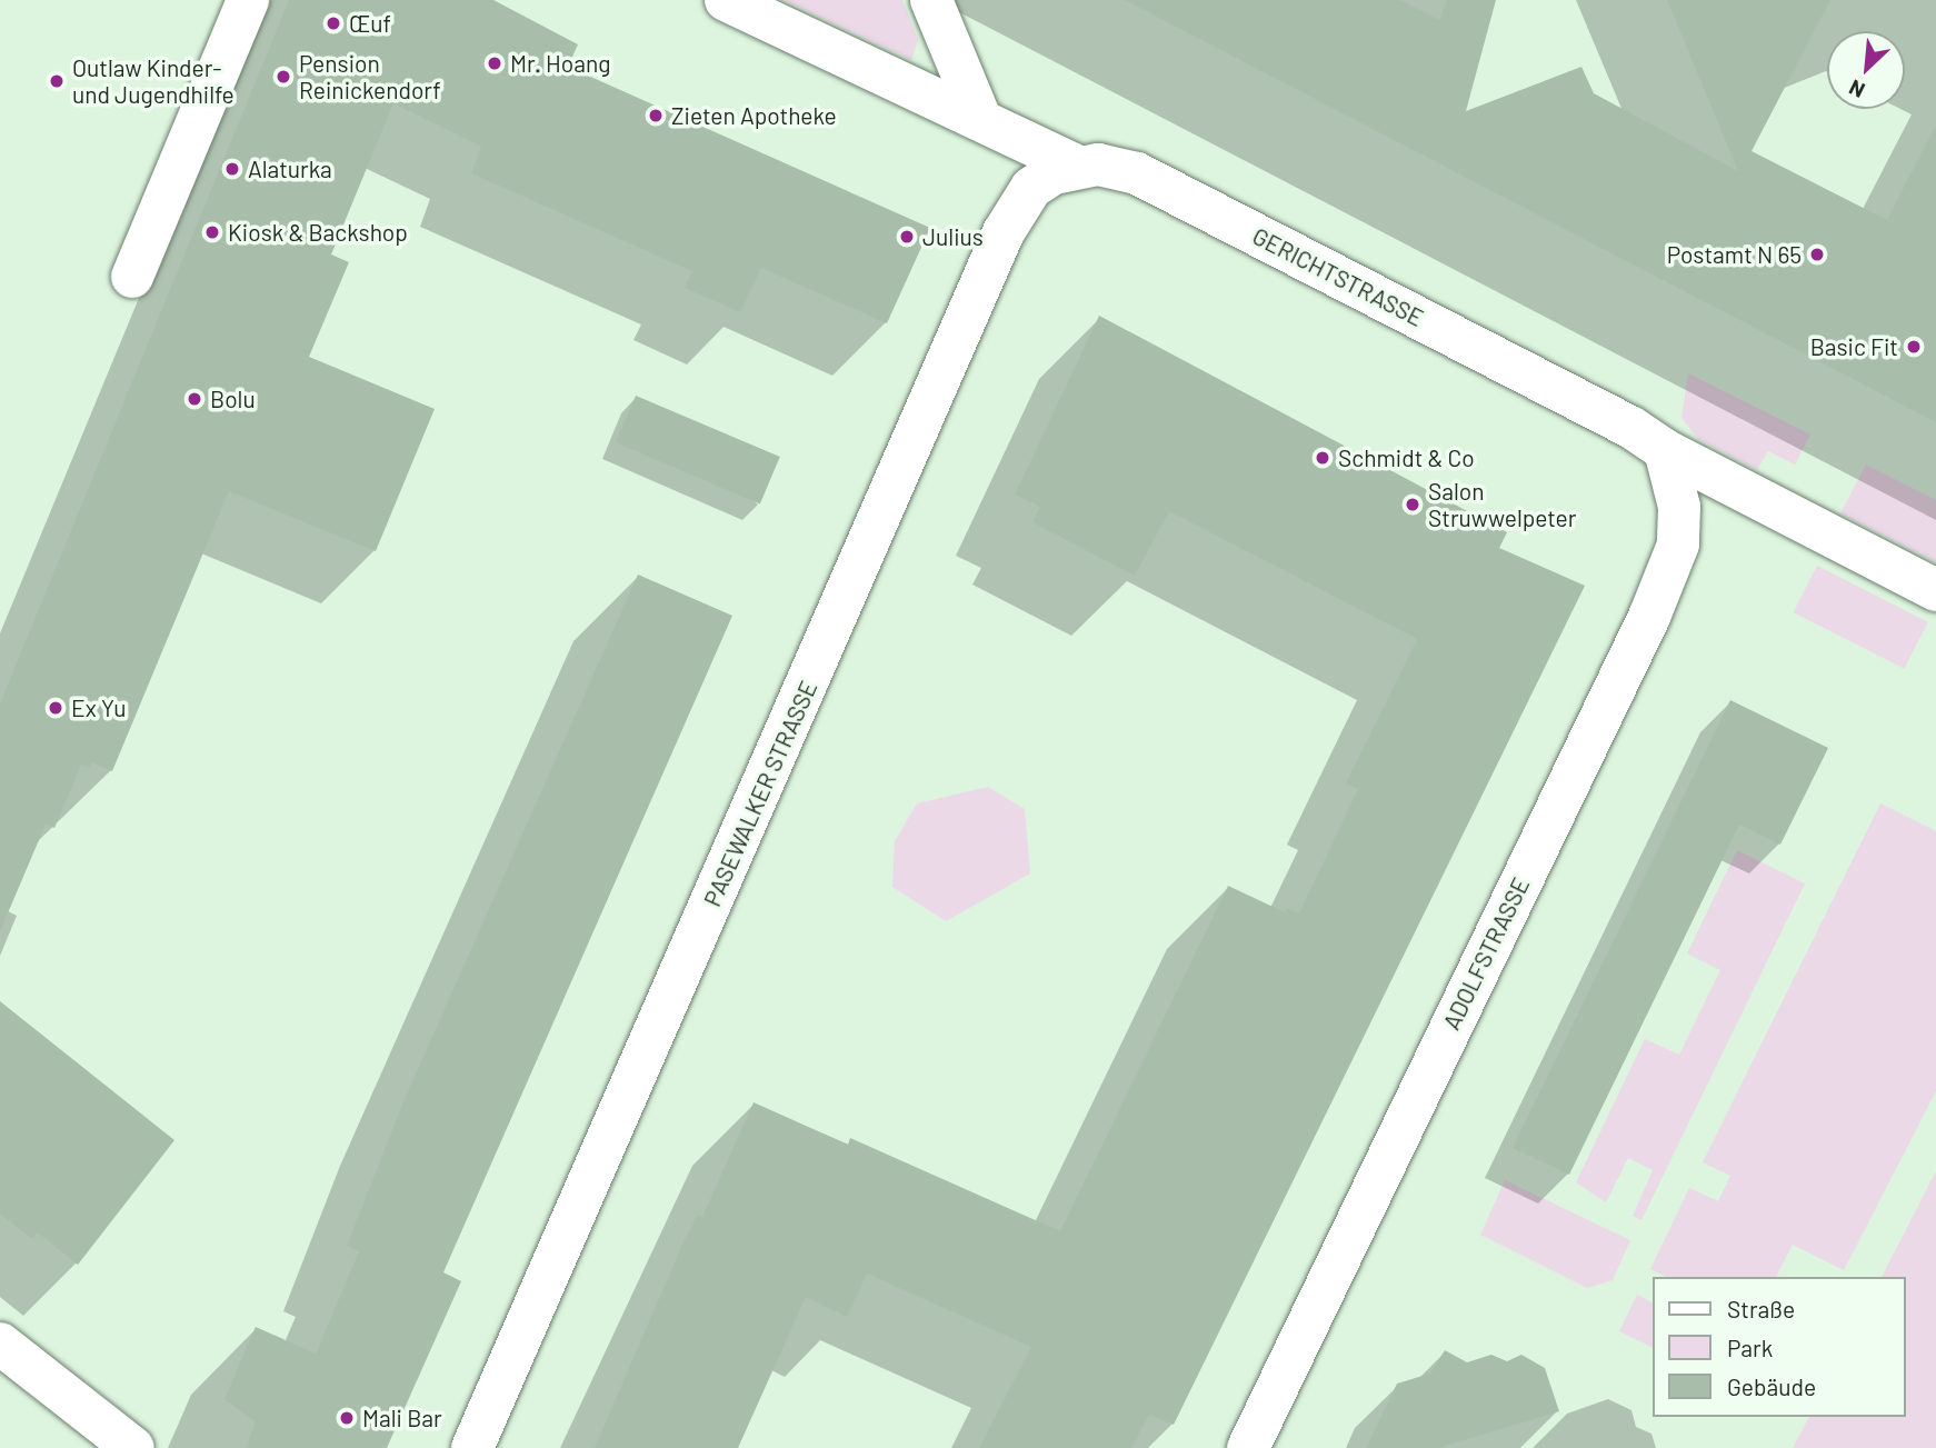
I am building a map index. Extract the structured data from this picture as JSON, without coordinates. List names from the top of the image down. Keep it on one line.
{"streets":{"street":["GERICHTSTRASSE","PASEWALKER STRASSE","ADOLFSTRASSE"]},"crossings":[["GERICHTSTRASSE","PASEWALKER STRASSE"],["GERICHTSTRASSE","ADOLFSTRASSE"]],"places":["Œuf","Mr. Hoang","Pension Reinickendorf","Outlaw Kinder- und Jugendhilfe","Zieten Apotheke","Alaturka","Kiosk & Backshop","Julius","Postamt N 65","Basic Fit","Bolu","Schmidt & Co","Salon Struwwelpeter","Ex Yu","Mali Bar"],"legend":["Straße","Park","Gebäude"],"north":"bottom left"}
